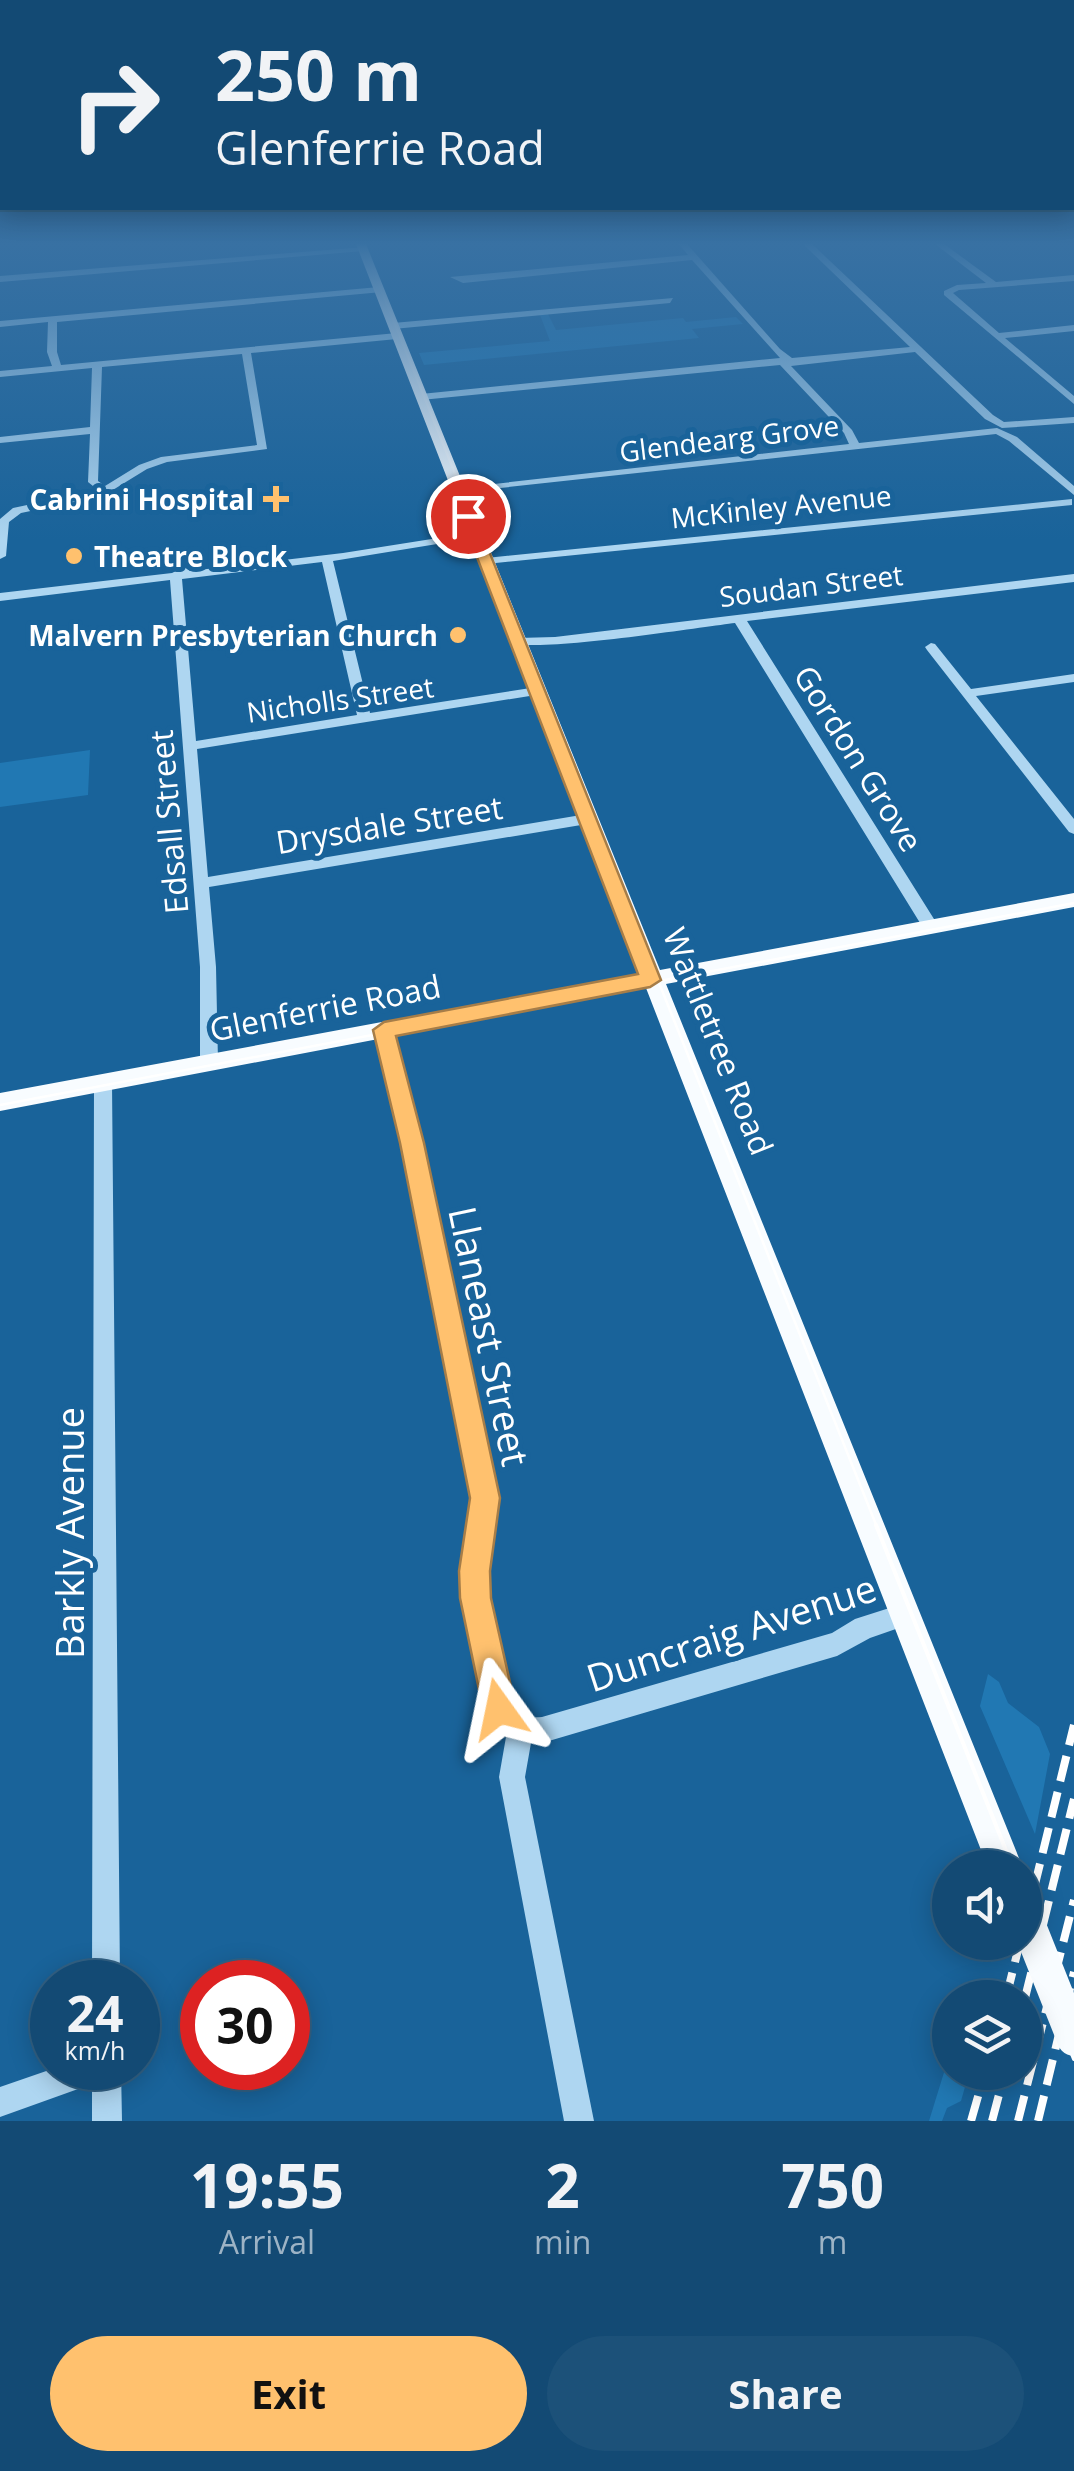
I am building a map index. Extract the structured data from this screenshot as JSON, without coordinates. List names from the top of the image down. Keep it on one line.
{"streets":{"main road":["Glenferrie Road","Wattletree Road"],"street":["Glendearg Grove","McKinley Avenue","Soudan Street","Nicholls Street","Gordon Grove","Edsall Street","Drysdale Street","Llaneast Street","Barkly Avenue","Duncraig Avenue"]},"crossings":[["Glendearg Grove","Wattletree Road"],["McKinley Avenue","Wattletree Road"],["Soudan Street","Gordon Grove"],["Soudan Street","Wattletree Road"],["Nicholls Street","Edsall Street"],["Nicholls Street","Wattletree Road"],["Gordon Grove","Glenferrie Road"],["Edsall Street","Drysdale Street"],["Edsall Street","Glenferrie Road"],["Drysdale Street","Wattletree Road"],["Glenferrie Road","Wattletree Road"],["Glenferrie Road","Llaneast Street"],["Glenferrie Road","Barkly Avenue"],["Wattletree Road","Duncraig Avenue"],["Llaneast Street","Duncraig Avenue"]],"places":{"health":["Cabrini Hospital"],"other":["Theatre Block","Malvern Presbyterian Church"]},"page":{"turn":["250 m","Glenferrie Road"],"speed":"24 km/h","limit":"30","eta":["19:55","Arrival","2","min","750","m"],"buttons":["Exit","Share"]}}
